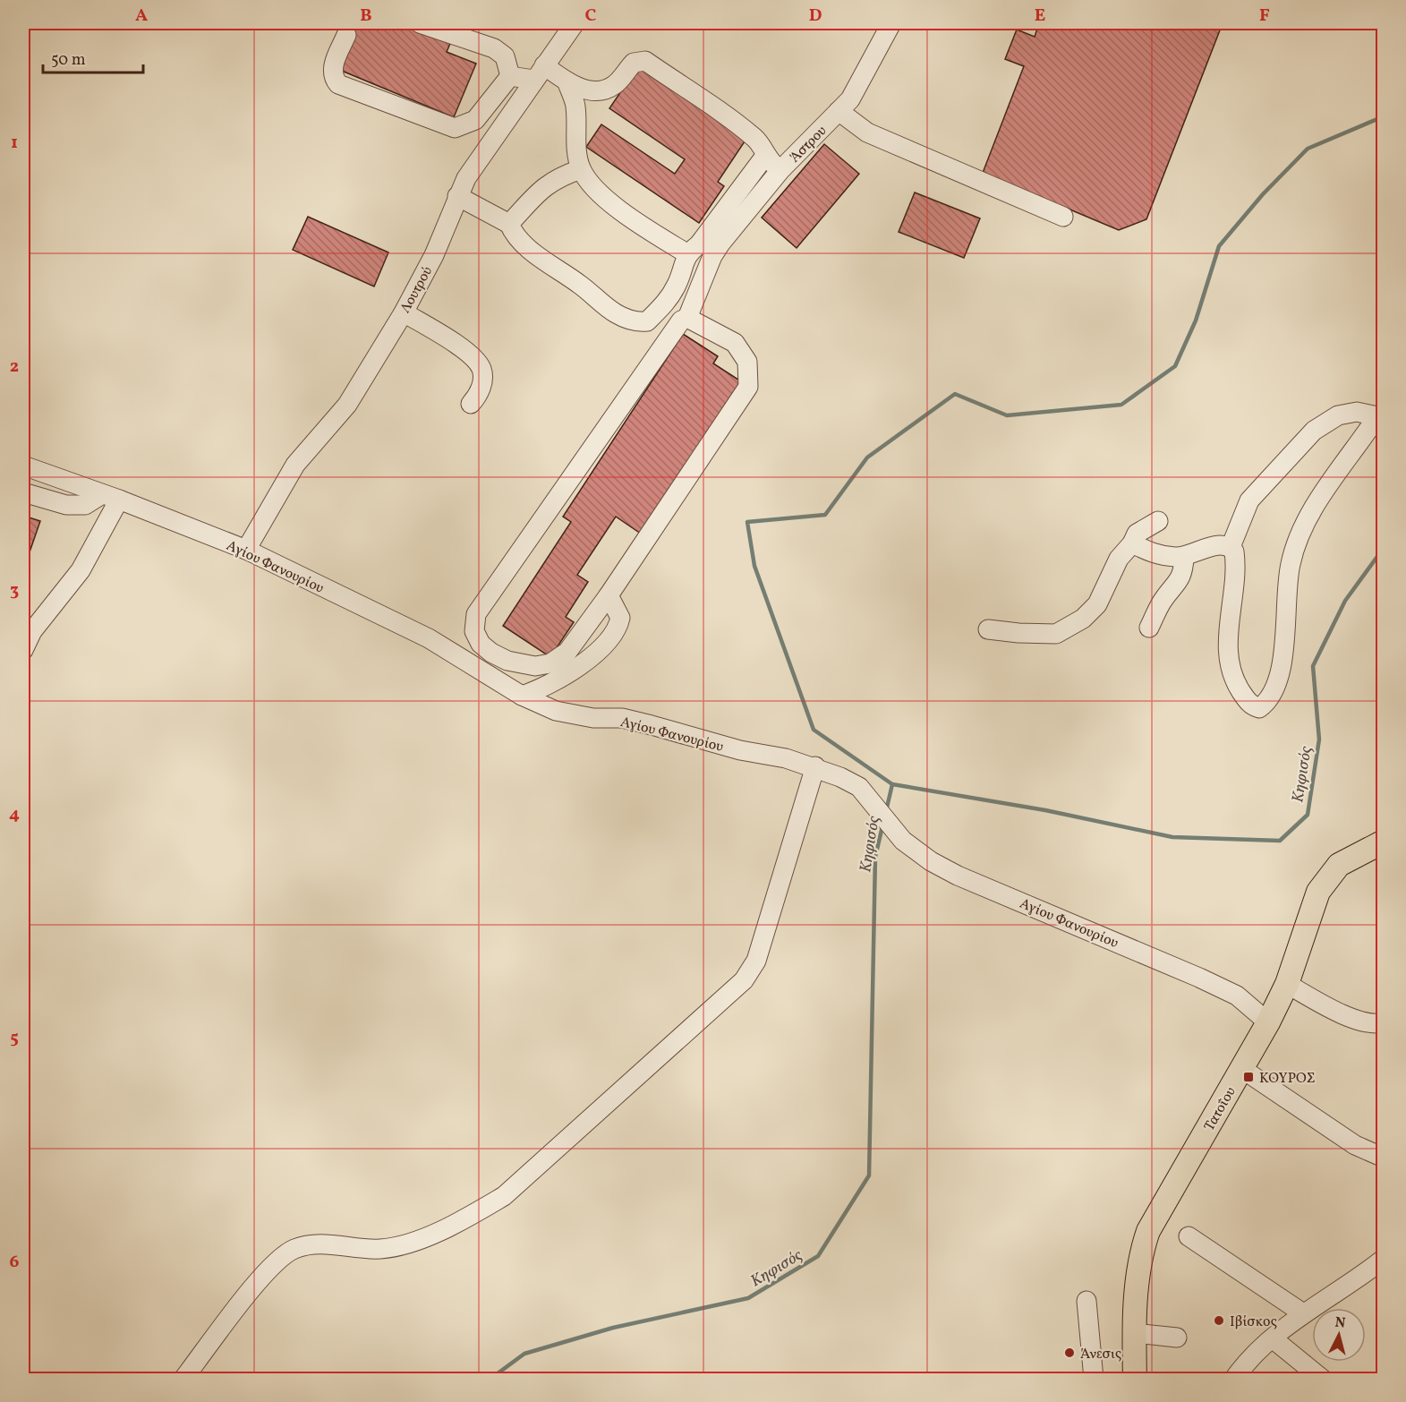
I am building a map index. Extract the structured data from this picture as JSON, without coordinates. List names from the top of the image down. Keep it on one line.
{"streets":{"main road":["Τατοΐου"],"street":["Άστρου","Λουτρού","Αγίου Φανουρίου"]},"crossings":[["Λουτρού","Αγίου Φανουρίου"],["Αγίου Φανουρίου","Τατοΐου"]],"water":["Κηφισός"],"places":{"transit":["ΚΟΥΡΟΣ"],"other":["Ιβίσκος","Άνεσις"]},"scale_bar":"50 m","north":"top","grid":{"columns":["A","B","C","D","E","F"],"rows":["1","2","3","4","5","6"]}}
